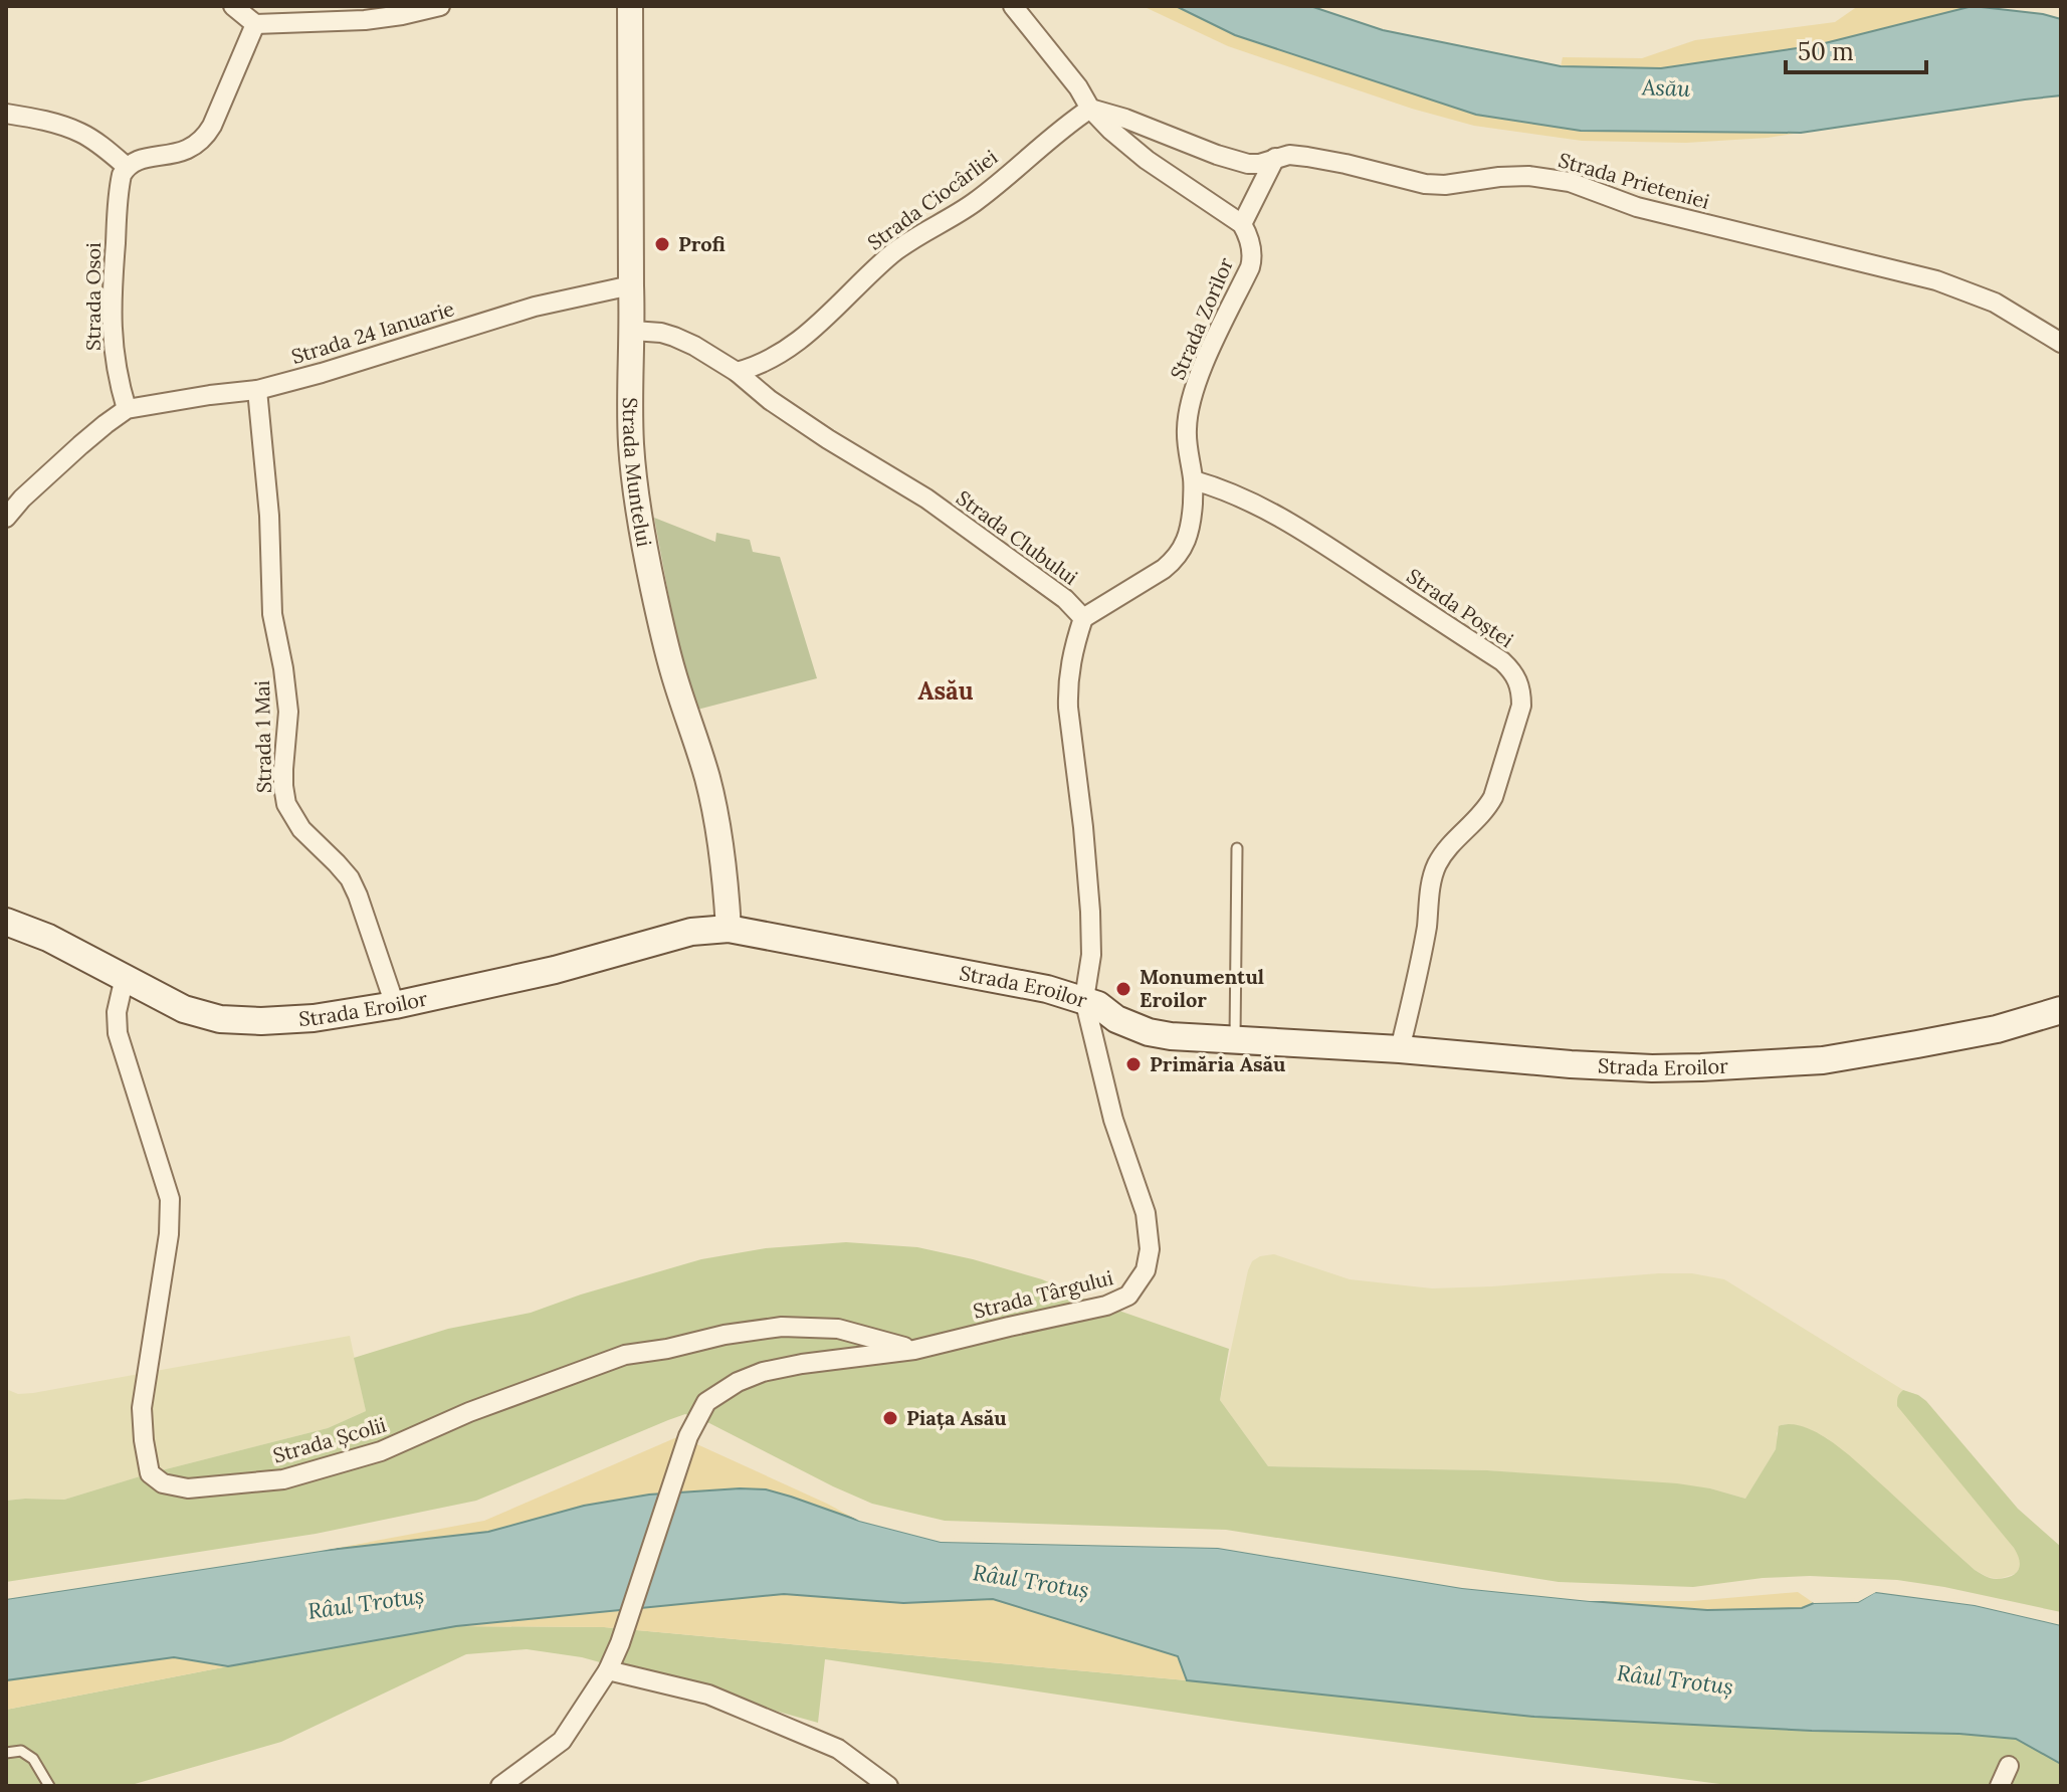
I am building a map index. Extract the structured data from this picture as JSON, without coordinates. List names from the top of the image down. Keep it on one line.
{"streets":{"main road":["Strada Eroilor"],"street":["Strada Prieteniei","Strada Ciocârliei","Strada Osoi","Strada Zorilor","Strada 24 Ianuarie","Strada Muntelui","Strada Clubului","Strada Poștei","Strada 1 Mai","Strada Târgului","Strada Școlii"]},"crossings":[["Strada Prieteniei","Strada Ciocârliei"],["Strada Ciocârliei","Strada Clubului"],["Strada Osoi","Strada 24 Ianuarie"],["Strada Zorilor","Strada Clubului"],["Strada Zorilor","Strada Poștei"],["Strada 24 Ianuarie","Strada Muntelui"],["Strada 24 Ianuarie","Strada 1 Mai"],["Strada Muntelui","Strada Clubului"],["Strada Muntelui","Strada Eroilor"],["Strada Poștei","Strada Eroilor"],["Strada 1 Mai","Strada Eroilor"],["Strada Eroilor","Strada Târgului"],["Strada Eroilor","Strada Școlii"],["Strada Târgului","Strada Școlii"]],"districts":["Asău"],"water":["Asău","Râul Trotuș"],"places":["Profi","Monumentul Eroilor","Primăria Asău","Piața Asău"],"scale_bar":"50 m"}
